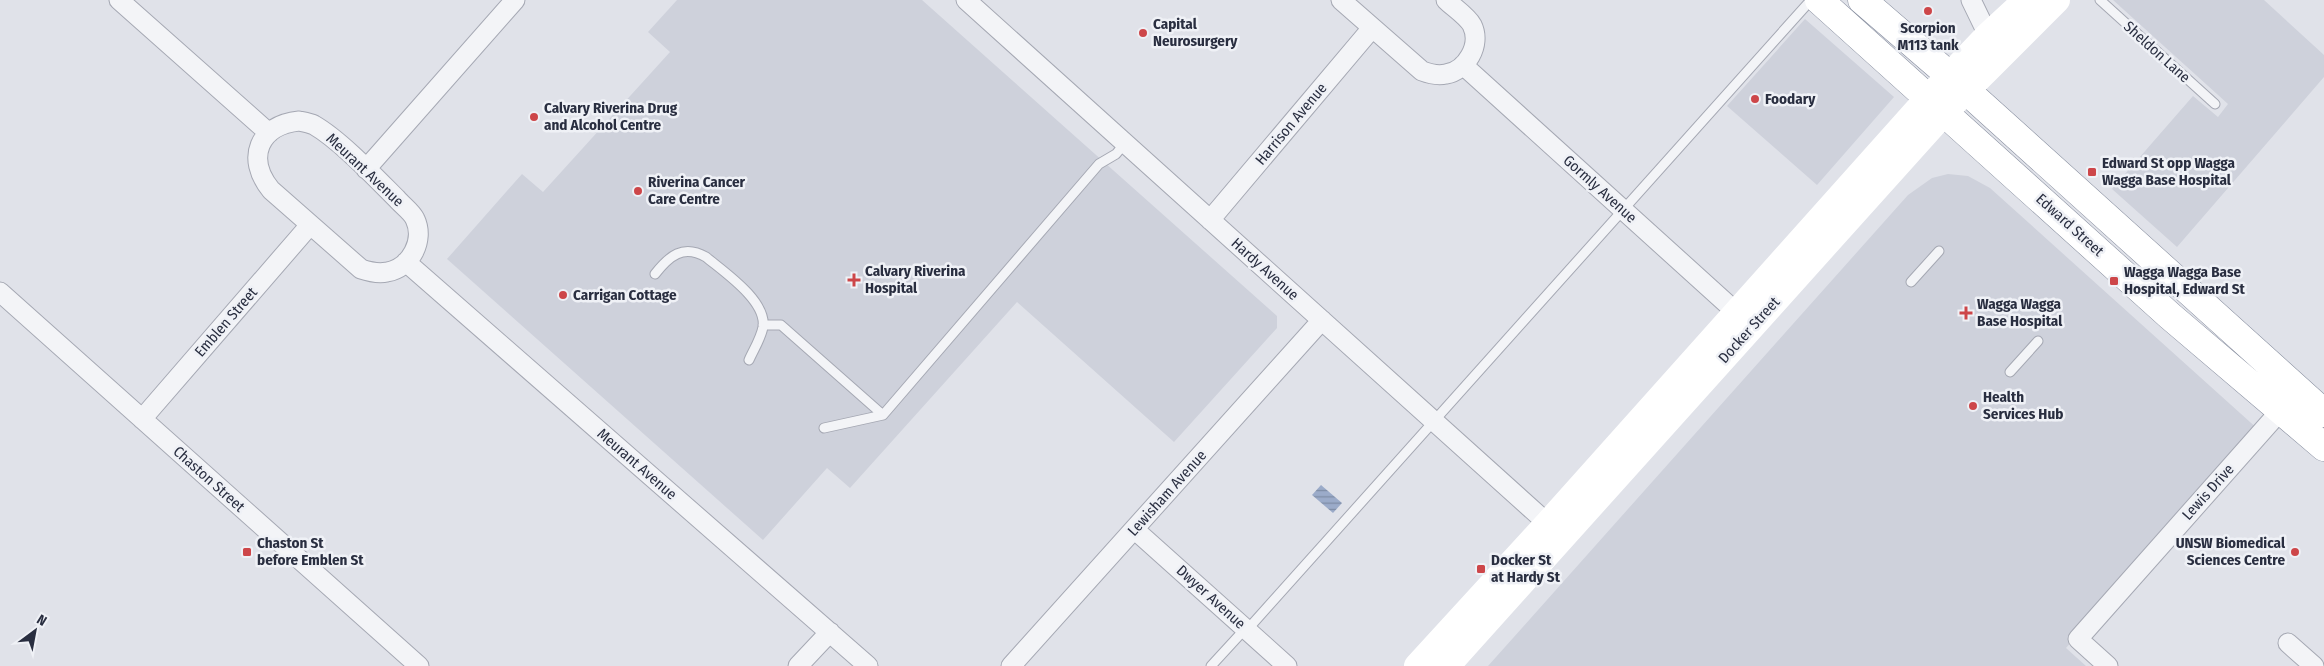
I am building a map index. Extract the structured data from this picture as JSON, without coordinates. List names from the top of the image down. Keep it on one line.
{"streets":{"highway":["Edward Street"],"main road":["Docker Street"],"street":["Harrison Avenue","Meurant Avenue","Gormly Avenue","Hardy Avenue","Emblen Street","Chaston Street","Lewis Drive","Lewisham Avenue","Dwyer Avenue"],"lane":["Sheldon Lane"]},"crossings":[["Harrison Avenue","Hardy Avenue"],["Gormly Avenue","Docker Street"],["Edward Street","Docker Street"],["Edward Street","Lewis Drive"],["Hardy Avenue","Docker Street"],["Hardy Avenue","Lewisham Avenue"],["Emblen Street","Chaston Street"],["Lewisham Avenue","Dwyer Avenue"]],"places":{"other":["Scorpion M113 tank","Capital Neurosurgery","Foodary","Calvary Riverina Drug and Alcohol Centre","Riverina Cancer Care Centre","Carrigan Cottage","Health Services Hub","UNSW Biomedical Sciences Centre"],"transit":["Edward St opp Wagga Wagga Base Hospital","Wagga Wagga Base Hospital, Edward St","Chaston St before Emblen St","Docker St at Hardy St"],"health":["Calvary Riverina Hospital","Wagga Wagga Base Hospital"]},"north":"top right"}
